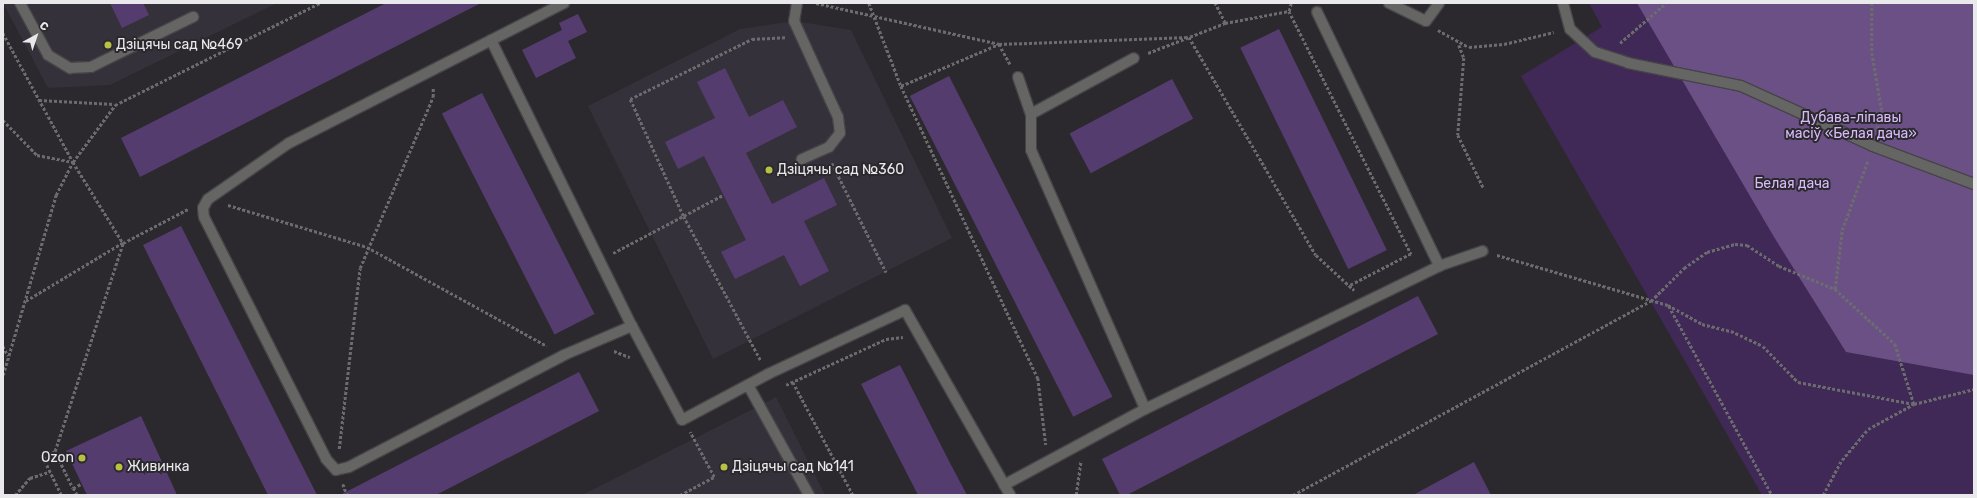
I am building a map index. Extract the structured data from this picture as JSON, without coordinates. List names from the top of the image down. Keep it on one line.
{"parks":["Дубава-ліпавы масіў «Белая дача»","Белая дача"],"places":["Дзіцячы сад №469","Дзіцячы сад №360","Ozon","Живинка","Дзіцячы сад №141"],"north":"top right"}
